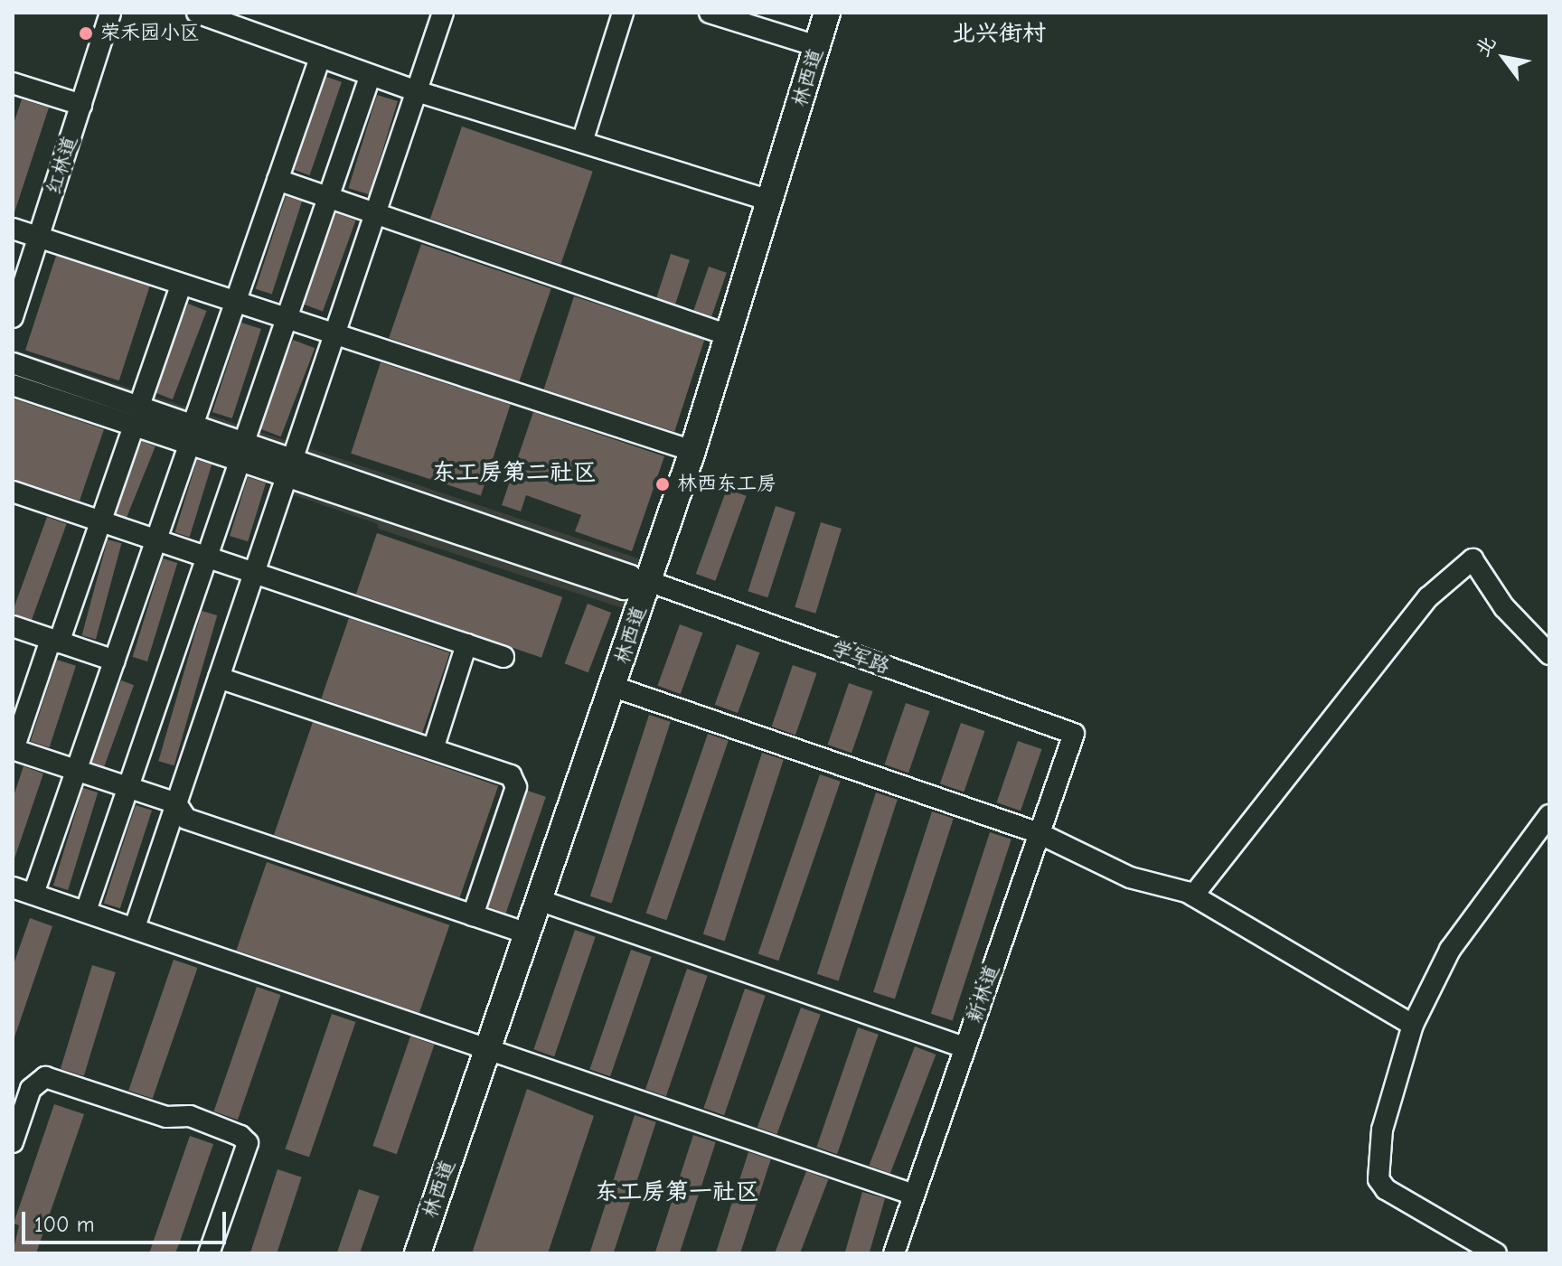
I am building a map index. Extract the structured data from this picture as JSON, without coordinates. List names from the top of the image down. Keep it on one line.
{"streets":{"main road":["林西道"],"street":["红林道","学军路","新林道"]},"crossings":[["林西道","学军路"],["学军路","新林道"]],"districts":["北兴街村","东工房第二社区","东工房第一社区"],"places":["荣禾园小区","林西东工房"],"scale_bar":"100 m","north":"top left"}
